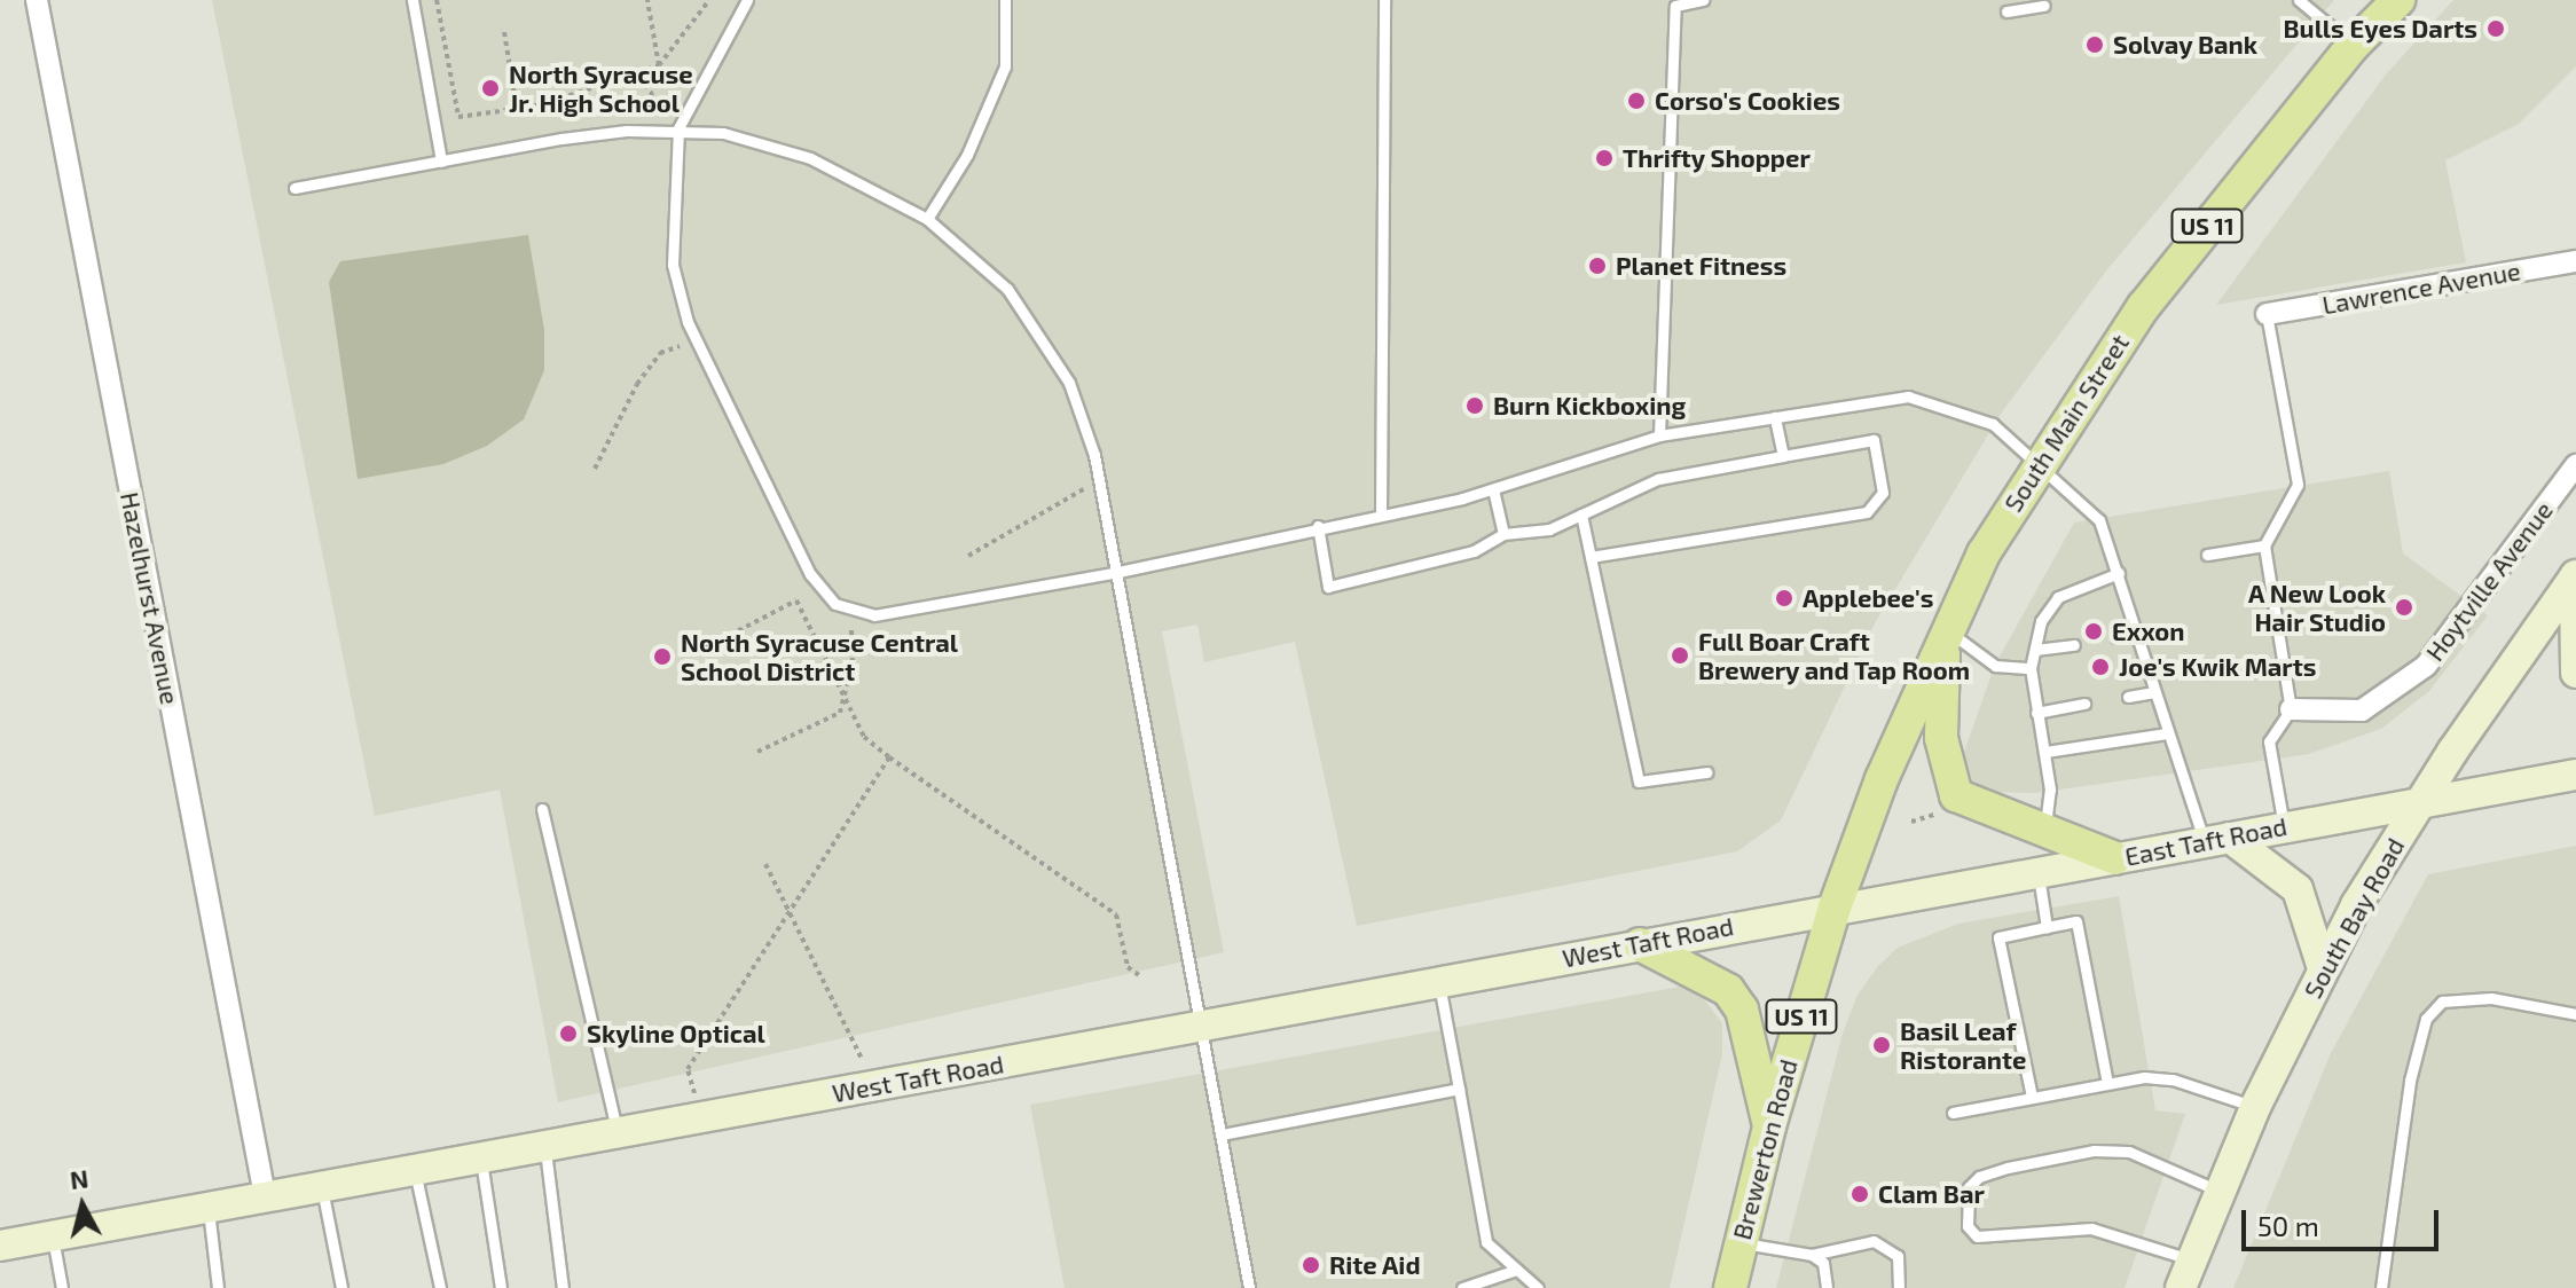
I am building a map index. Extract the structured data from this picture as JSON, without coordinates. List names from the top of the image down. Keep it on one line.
{"streets":{"main road":["US 11","South Main Street","East Taft Road","South Bay Road","West Taft Road","Brewerton Road"],"street":["Lawrence Avenue","Hoytville Avenue","Hazelhurst Avenue"]},"crossings":[["South Main Street","East Taft Road"],["South Main Street","West Taft Road"],["South Main Street","Brewerton Road"],["Hazelhurst Avenue","West Taft Road"],["East Taft Road","South Bay Road"],["East Taft Road","West Taft Road"],["East Taft Road","Brewerton Road"],["West Taft Road","Brewerton Road"]],"places":["Bulls Eyes Darts","Solvay Bank","North Syracuse Jr. High School","Corso's Cookies","Thrifty Shopper","Planet Fitness","Burn Kickboxing","Applebee's","A New Look Hair Studio","Exxon","Full Boar Craft Brewery and Tap Room","North Syracuse Central School District","Joe's Kwik Marts","Skyline Optical","Basil Leaf Ristorante","Clam Bar","Rite Aid"],"scale_bar":"50 m","north":"top"}
